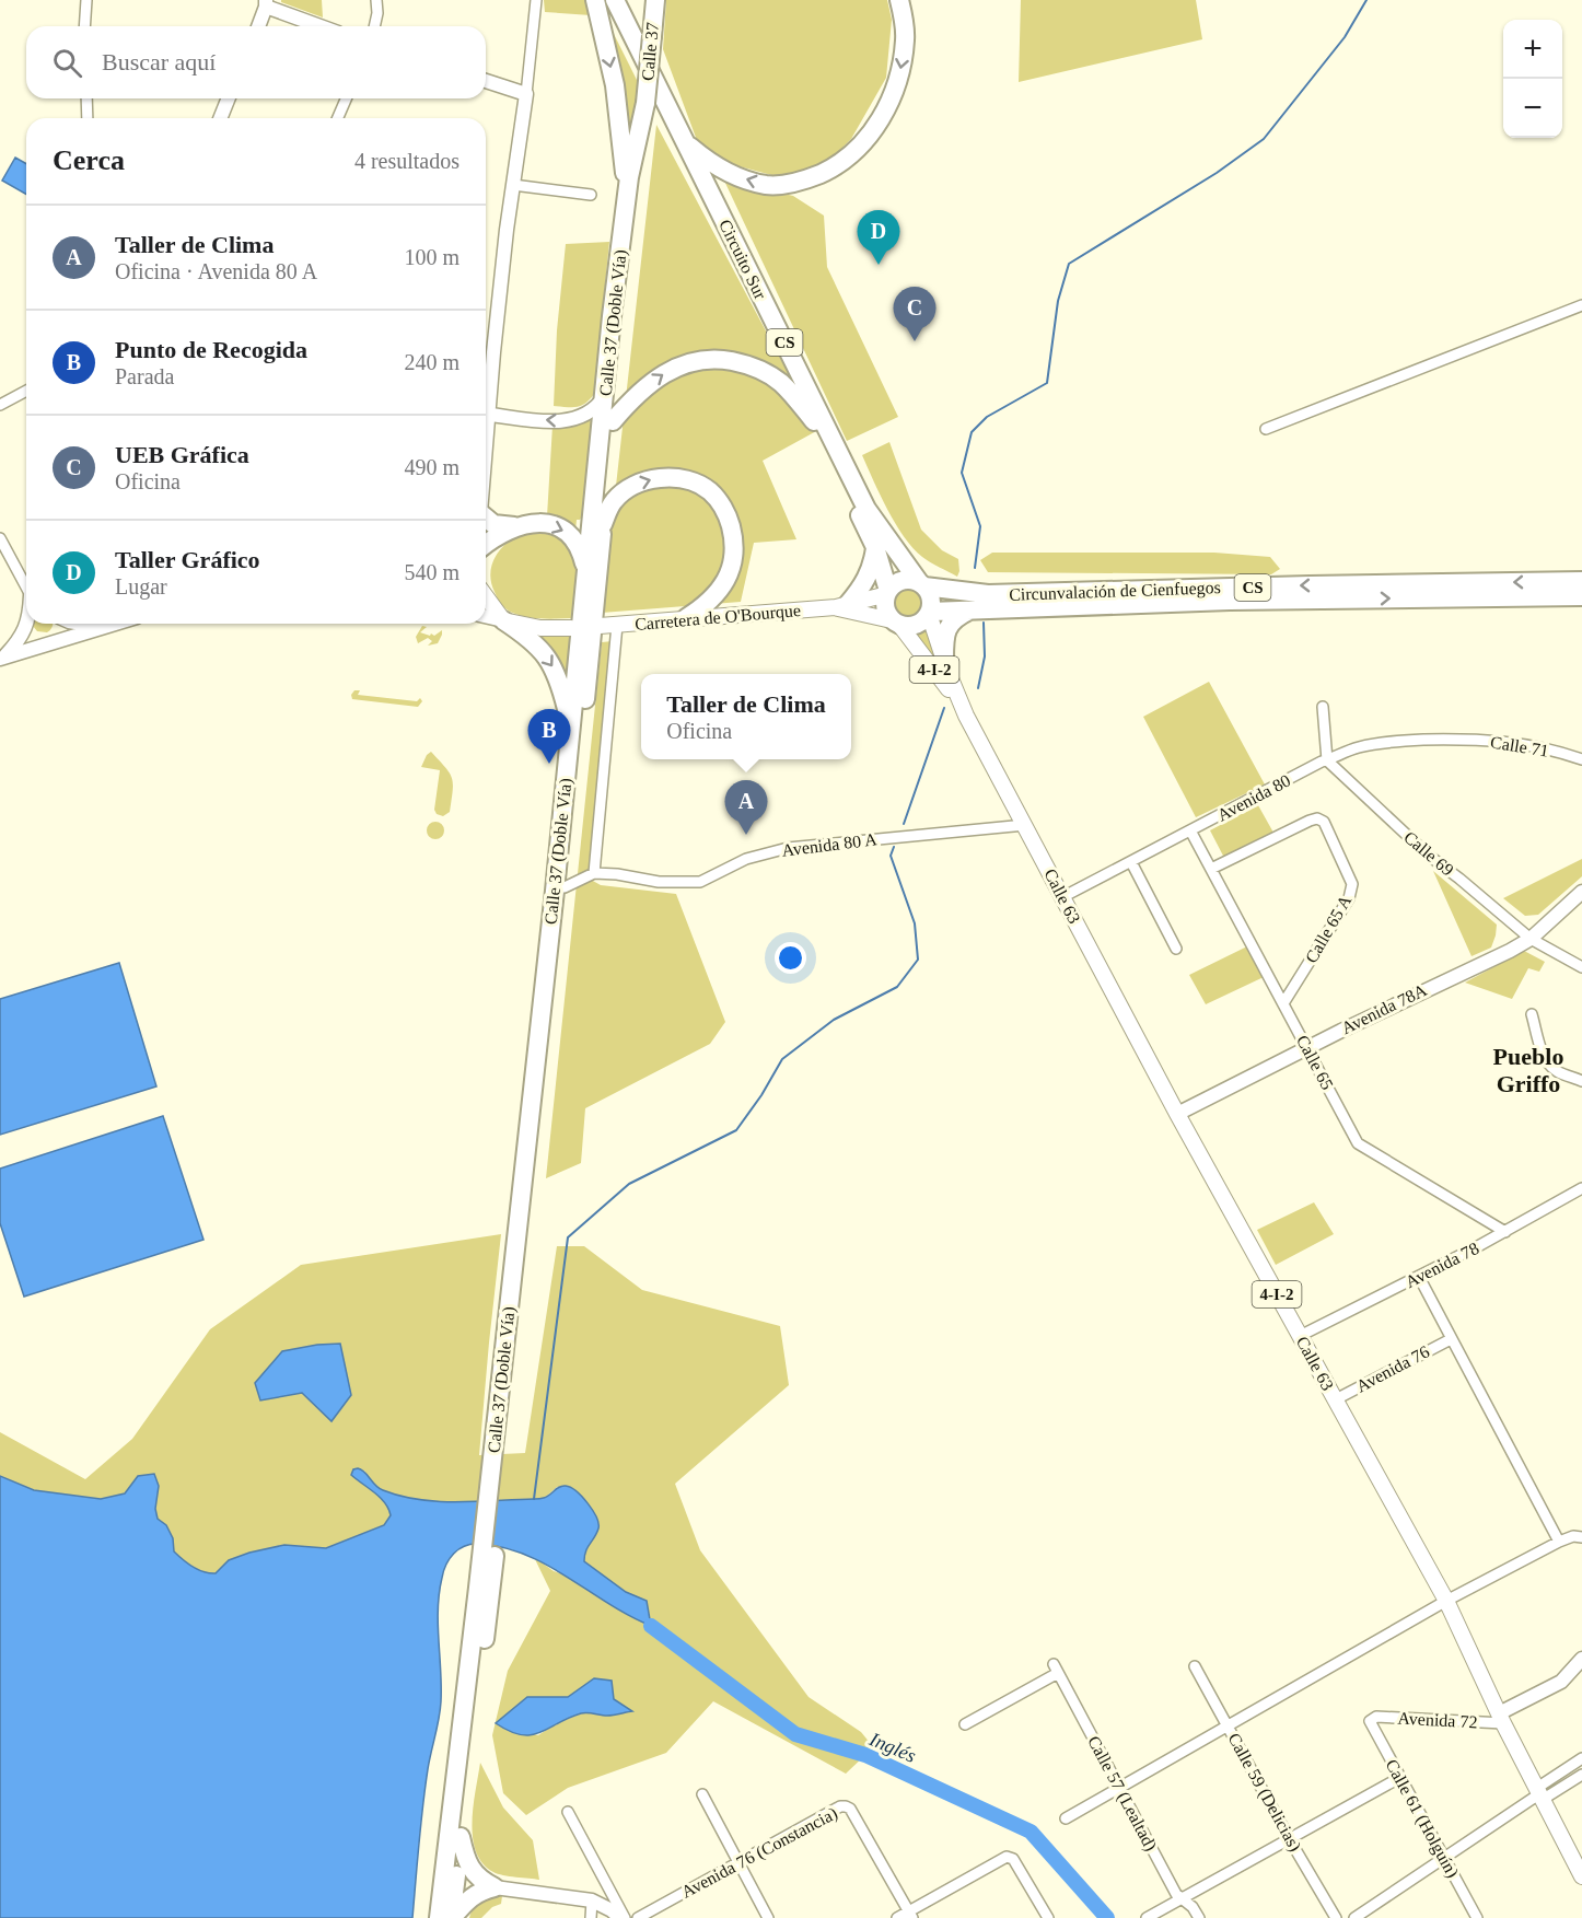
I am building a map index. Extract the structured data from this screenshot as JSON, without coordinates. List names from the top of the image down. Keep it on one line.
{"streets":{"highway":["Calle 37","Circuito Sur","Calle 37 (Doble Vía)","CS","Circunvalación de Cienfuegos"],"main road":["Carretera de O'Bourque","4-I-2","Calle 63"],"street":["Calle 71","Avenida 80","Avenida 80 A","Calle 69","Calle 65 A","Avenida 78A","Calle 65","Avenida 78","Avenida 76","Avenida 72","Calle 59 (Delicias)","Calle 57 (Lealtad)","Calle 61 (Holguín)","Avenida 76 (Constancia)"]},"crossings":[["Calle 37","Calle 37 (Doble Vía)"],["Circuito Sur","CS"],["Circuito Sur","Circunvalación de Cienfuegos"],["Circuito Sur","Carretera de O'Bourque"],["Circuito Sur","Calle 63"],["CS","Circunvalación de Cienfuegos"],["CS","Carretera de O'Bourque"],["CS","Calle 63"],["Circunvalación de Cienfuegos","Carretera de O'Bourque"],["Circunvalación de Cienfuegos","Calle 63"],["Carretera de O'Bourque","Calle 63"],["Calle 71","Avenida 80"],["Avenida 80","Calle 69"],["Avenida 80","Calle 63"],["Avenida 80","Calle 65"],["Avenida 80 A","Calle 63"],["Calle 69","Avenida 78A"],["Calle 63","Avenida 78A"],["Calle 63","Avenida 78"],["Calle 63","Avenida 76"],["Calle 63","Avenida 72"],["Calle 65 A","Calle 65"],["Avenida 78A","Calle 65"],["Calle 65","Avenida 78"],["Avenida 72","Calle 61 (Holguín)"]],"districts":["Pueblo Griffo"],"water":["Inglés"],"page":{"map_buttons":["+","−"],"search":"Buscar aquí","heading":["Cerca","4 resultados"],"list":[{"mark":"A","name":"Taller de Clima","note":"Oficina · Avenida 80 A","value":"100 m"},{"mark":"B","name":"Punto de Recogida","note":"Parada","value":"240 m"},{"mark":"C","name":"UEB Gráfica","note":"Oficina","value":"490 m"},{"mark":"D","name":"Taller Gráfico","note":"Lugar","value":"540 m"}],"pins":["D","C","B","A"],"popup":["Taller de Clima","Oficina"]}}
